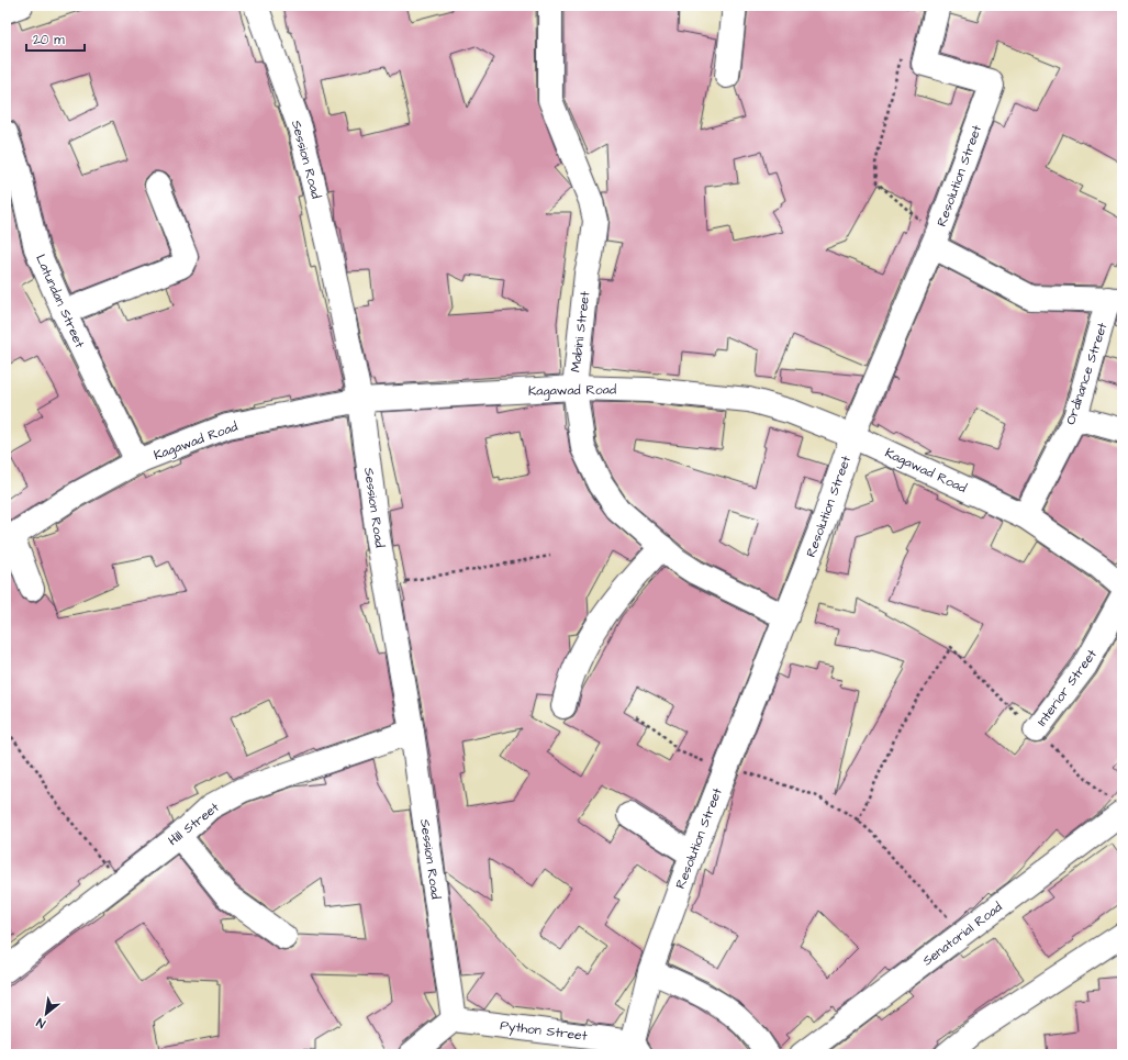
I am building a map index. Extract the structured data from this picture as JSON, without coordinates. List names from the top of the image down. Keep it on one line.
{"streets":{"street":["Session Road","Resolution Street","Latundan Street","Mabini Street","Ordinance Street","Kagawad Road","Interior Street","Hill Street","Senatorial Road","Python Street"]},"crossings":[["Session Road","Kagawad Road"],["Session Road","Hill Street"],["Session Road","Python Street"],["Resolution Street","Mabini Street"],["Resolution Street","Kagawad Road"],["Resolution Street","Python Street"],["Latundan Street","Kagawad Road"],["Mabini Street","Kagawad Road"],["Ordinance Street","Kagawad Road"]],"scale_bar":"20 m","north":"bottom left"}
